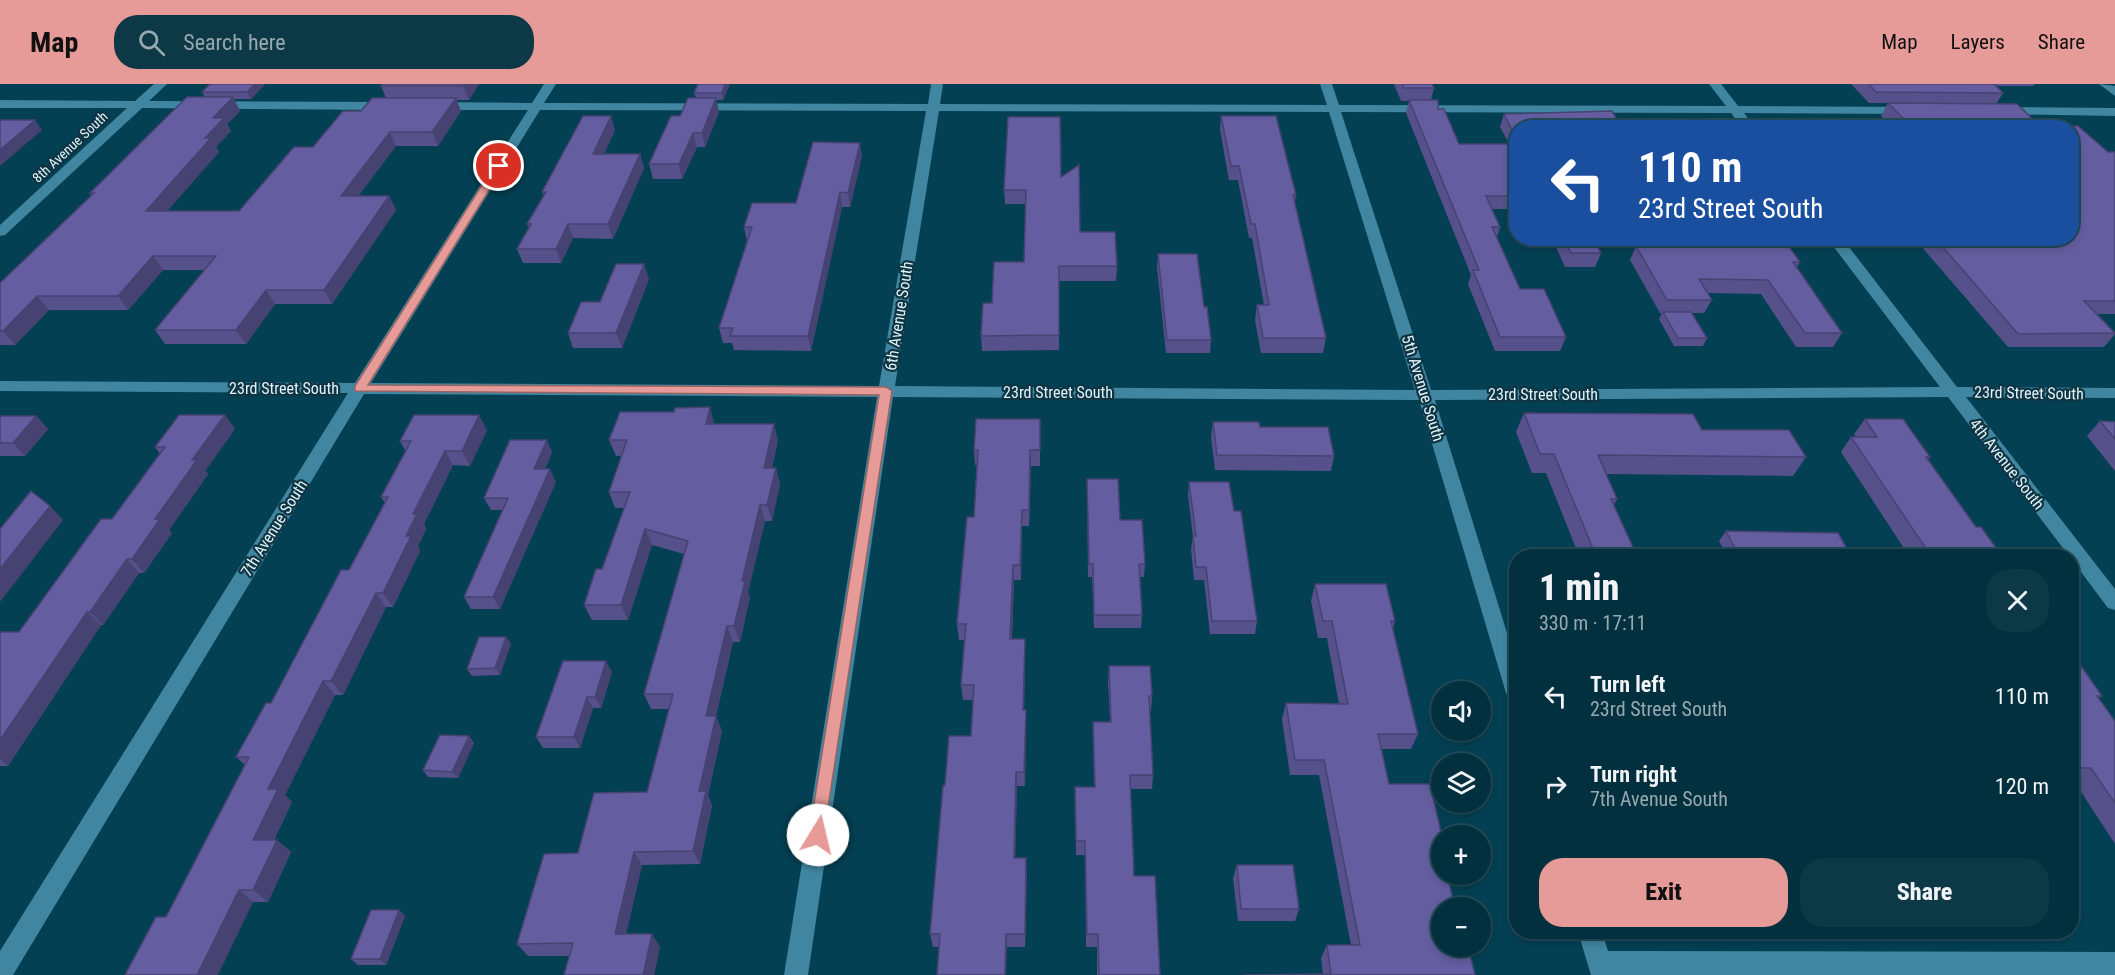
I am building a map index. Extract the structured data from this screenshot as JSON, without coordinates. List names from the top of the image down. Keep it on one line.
{"streets":{"street":["8th Avenue South","6th Avenue South","23rd Street South","5th Avenue South","4th Avenue South","7th Avenue South"]},"crossings":[["6th Avenue South","23rd Street South"],["23rd Street South","5th Avenue South"],["23rd Street South","4th Avenue South"],["23rd Street South","7th Avenue South"]],"page":{"header":"Map","search":"Search here","nav":["Map","Layers","Share"],"turn":["110 m","23rd Street South"],"heading":["1 min","330 m · 17:11"],"list":[{"name":"Turn left","note":"23rd Street South","value":"110 m"},{"name":"Turn right","note":"7th Avenue South","value":"120 m"}],"map_buttons":["+","−"],"buttons":["Exit","Share"]}}
